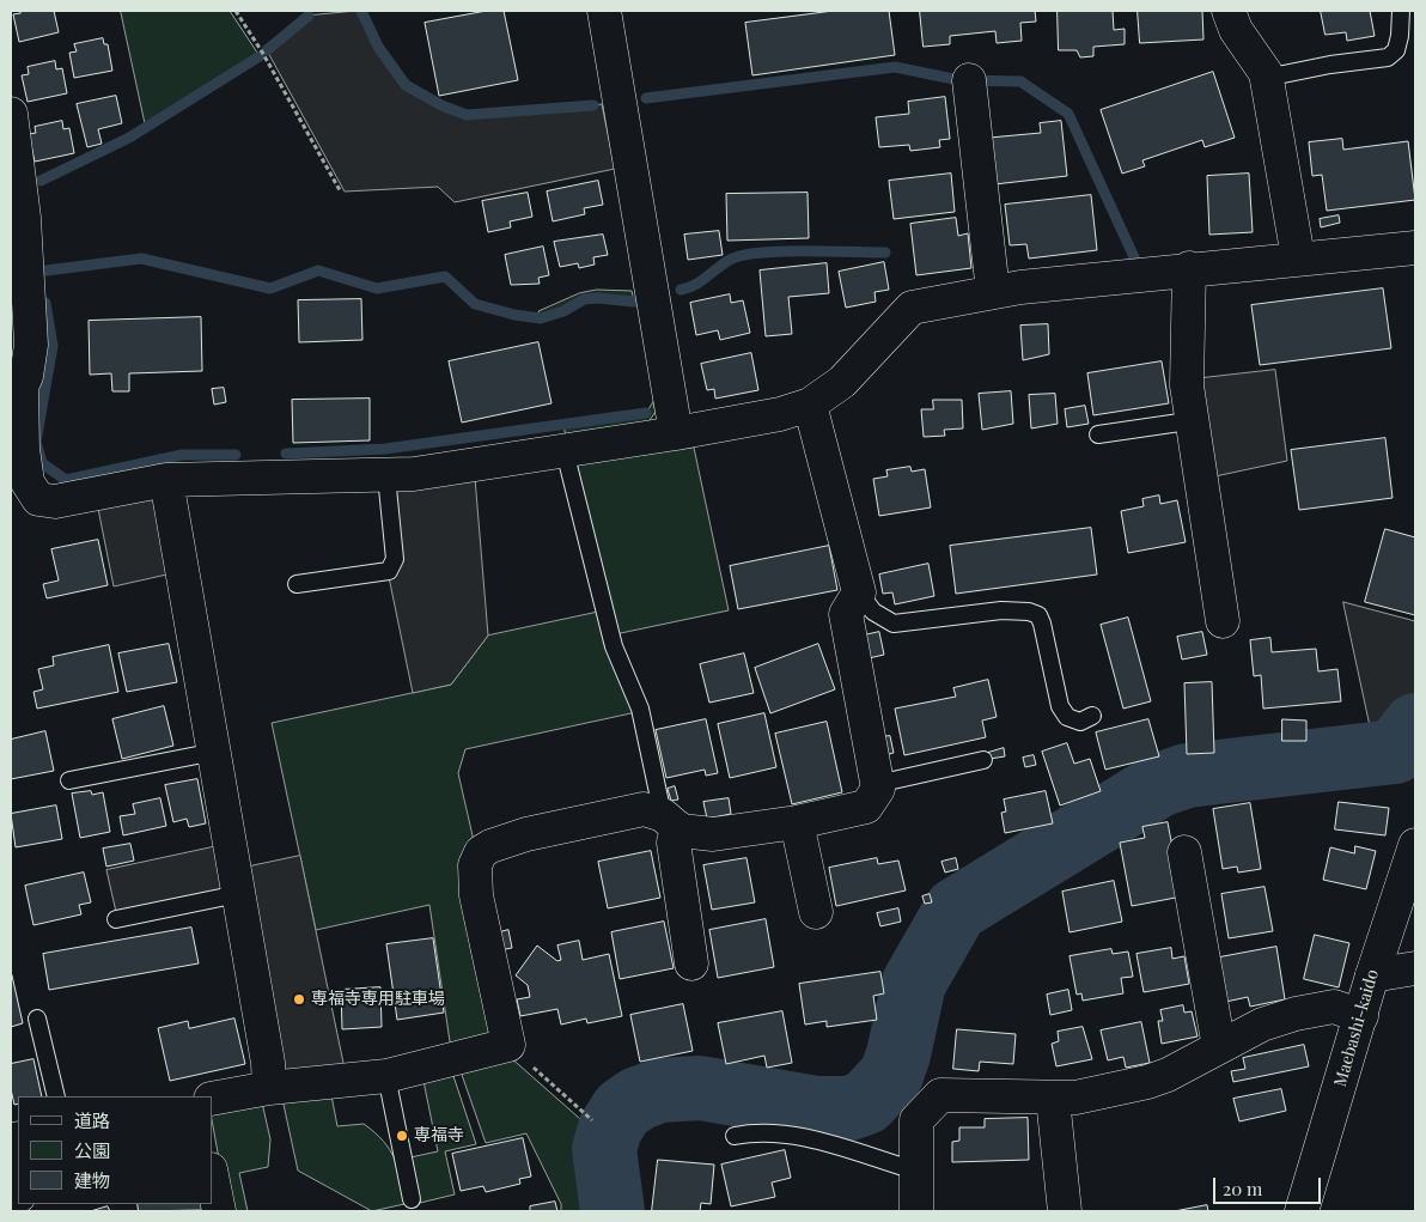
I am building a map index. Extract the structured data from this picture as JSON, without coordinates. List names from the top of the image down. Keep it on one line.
{"streets":{"street":["Maebashi-kaido"]},"places":["専福寺専用駐車場","専福寺"],"legend":["道路","公園","建物"],"scale_bar":"20 m"}
